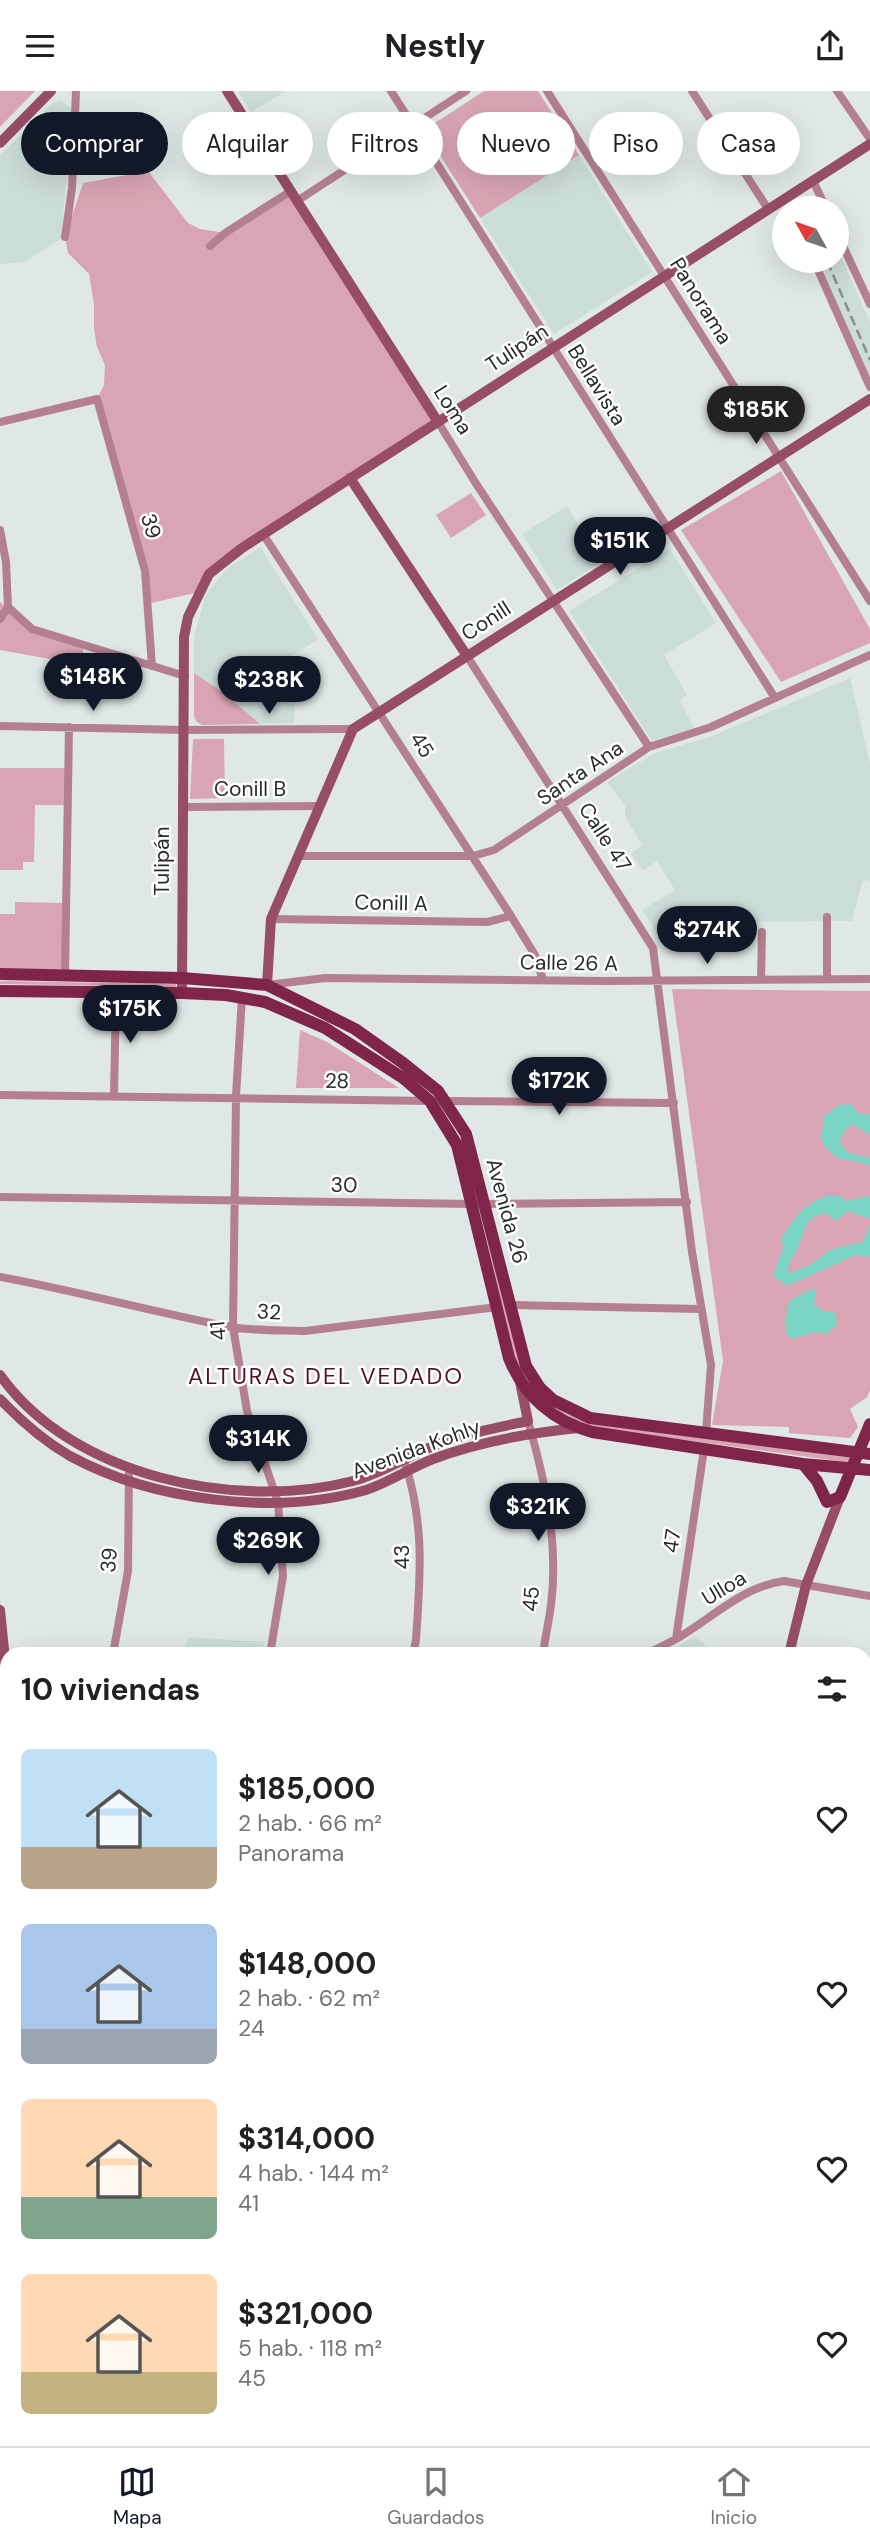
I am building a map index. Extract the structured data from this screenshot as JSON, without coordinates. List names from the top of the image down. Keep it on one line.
{"streets":{"main road":["Avenida 26"],"street":["Panorama","Tulipán","Bellavista","Loma","39","Conill","45","Santa Ana","Conill B","Calle 47","Conill A","Calle 26 A","28","30","32","41","Avenida Kohly","47","43","Ulloa"]},"crossings":[["Panorama","Tulipán"],["Panorama","Conill"],["Tulipán","Bellavista"],["Tulipán","Loma"],["Tulipán","45"],["Tulipán","Conill B"],["Tulipán","Calle 47"],["Tulipán","Avenida 26"],["Bellavista","Conill"],["Bellavista","Santa Ana"],["Loma","Conill"],["Loma","Santa Ana"],["39","Avenida Kohly"],["Conill","45"],["Conill","Calle 47"],["45","Santa Ana"],["45","Conill A"],["45","Calle 26 A"],["45","Avenida 26"],["45","Avenida Kohly"],["Santa Ana","Calle 47"],["Calle 47","Calle 26 A"],["Calle 47","28"],["Calle 47","30"],["Calle 47","Avenida 26"],["Calle 26 A","Avenida 26"],["28","Avenida 26"],["28","41"],["30","Avenida 26"],["30","41"],["Avenida 26","32"],["Avenida 26","41"],["Avenida 26","Avenida Kohly"],["Avenida 26","47"],["32","41"],["41","Avenida Kohly"],["Avenida Kohly","43"],["47","Ulloa"]],"districts":["ALTURAS DEL VEDADO"],"north":"top left","page":{"header":"Nestly","chip":["Comprar","Alquilar","Filtros","Nuevo","Piso","Casa"],"price":["$185K","$151K","$148K","$238K","$274K","$175K","$172K","$314K","$321K","$269K"],"heading":"10 viviendas","list":[{"name":"$185,000","note":"2 hab. · 66 m² · Panorama"},{"name":"$148,000","note":"2 hab. · 62 m² · 24"},{"name":"$314,000","note":"4 hab. · 144 m² · 41"},{"name":"$321,000","note":"5 hab. · 118 m² · 45"}],"tabs":["Mapa","Guardados","Inicio"]}}
